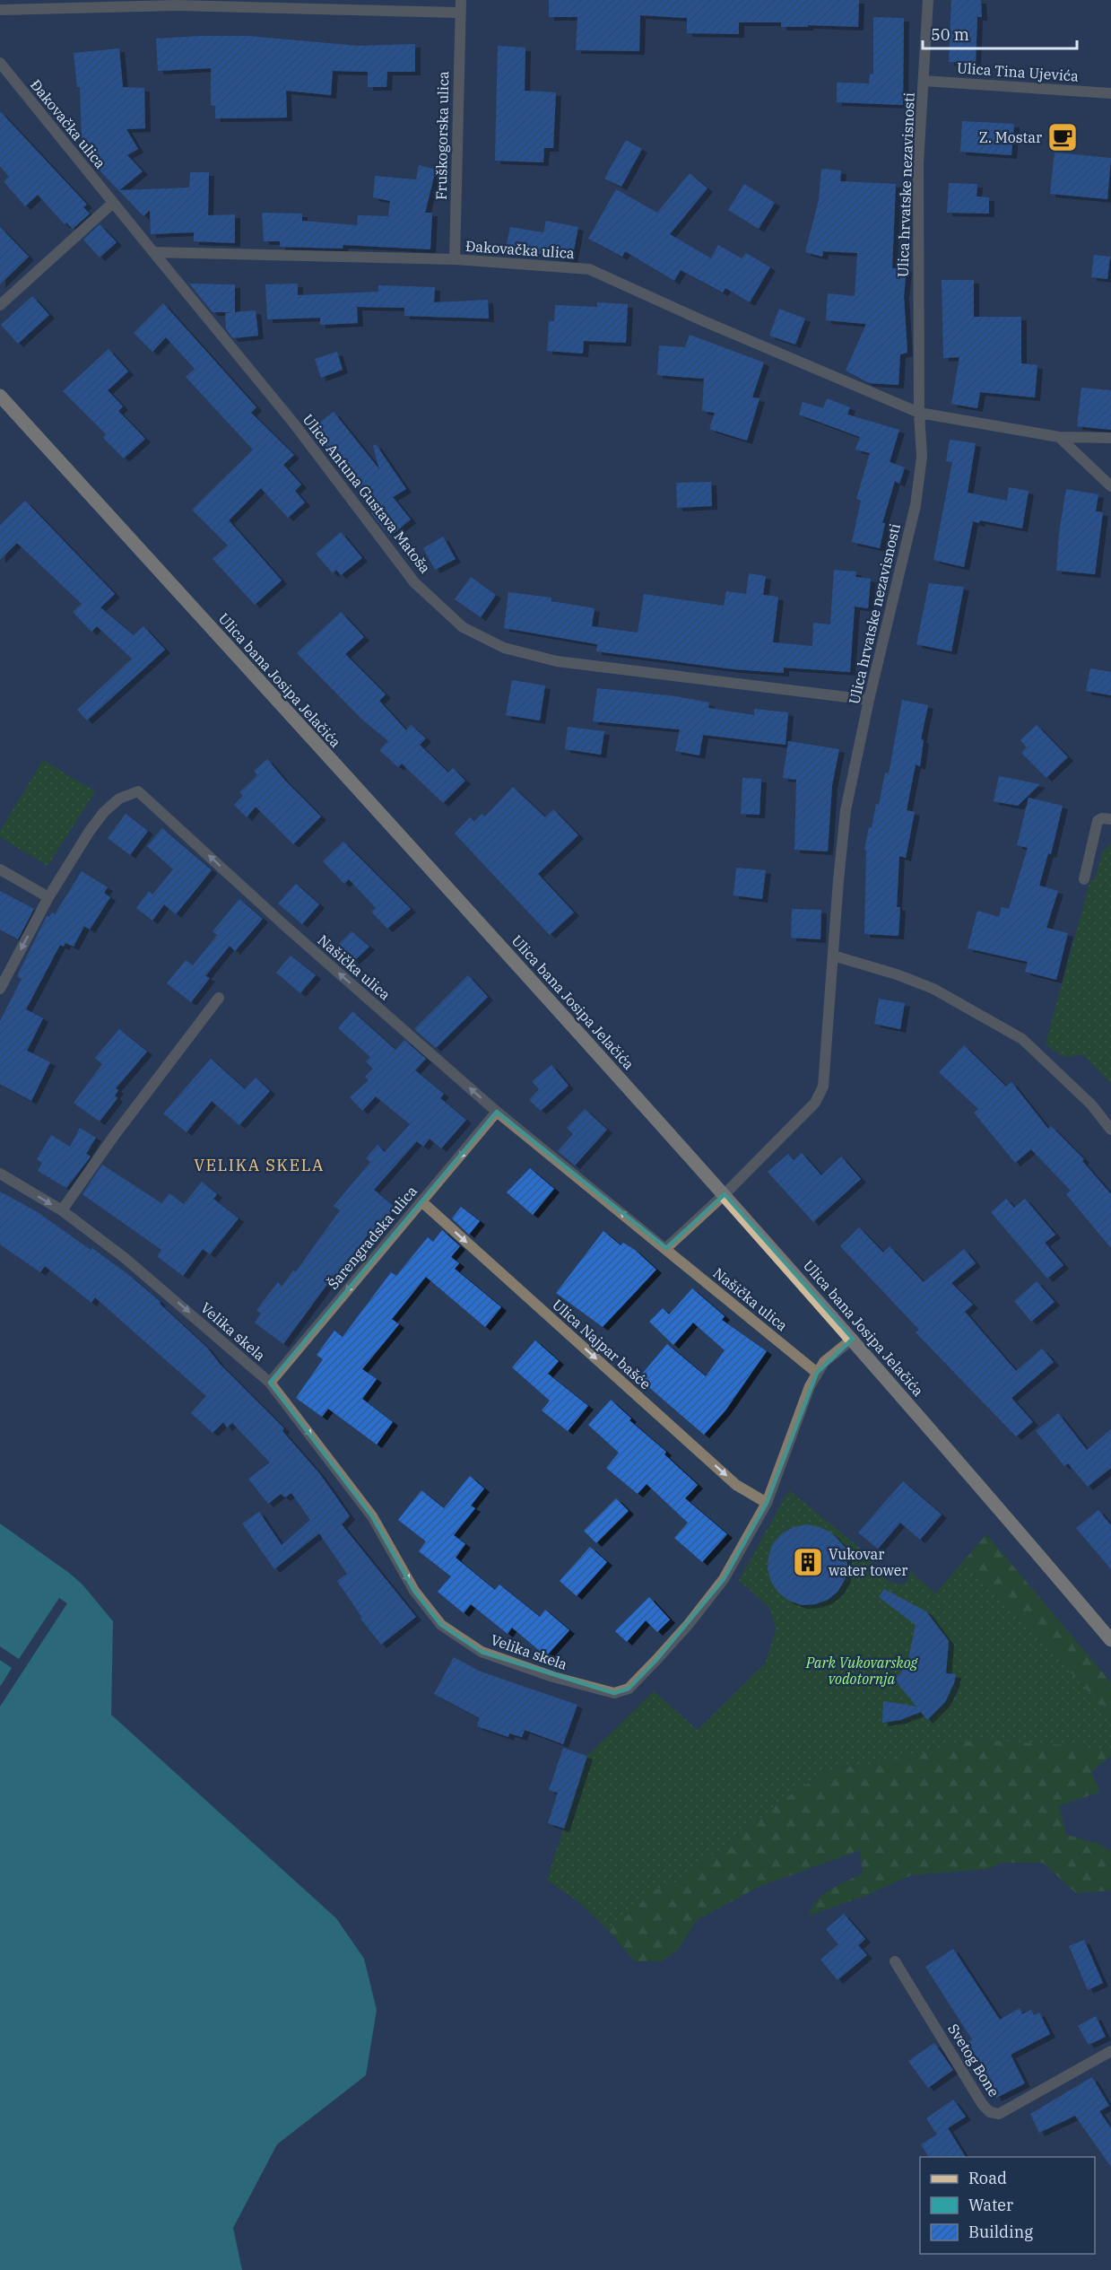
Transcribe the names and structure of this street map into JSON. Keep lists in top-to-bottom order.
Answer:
{
  "streets": {
    "main road": ["Ulica bana Josipa Jelačića"],
    "street": [
      "Ulica Tina Ujevića",
      "Đakovačka ulica",
      "Fruškogorska ulica",
      "Ulica hrvatske nezavisnosti",
      "Ulica Antuna Gustava Matoša",
      "Našička ulica",
      "Šarengradska ulica",
      "Velika skela",
      "Ulica Najpar bašće",
      "Svetog Bone"
    ]
  },
  "crossings": [
    ["Ulica Tina Ujevića", "Ulica hrvatske nezavisnosti"],
    ["Đakovačka ulica", "Fruškogorska ulica"],
    ["Đakovačka ulica", "Ulica hrvatske nezavisnosti"],
    ["Đakovačka ulica", "Ulica Antuna Gustava Matoša"],
    ["Ulica hrvatske nezavisnosti", "Ulica Antuna Gustava Matoša"],
    ["Ulica hrvatske nezavisnosti", "Ulica bana Josipa Jelačića"],
    ["Ulica bana Josipa Jelačića", "Velika skela"],
    ["Našička ulica", "Šarengradska ulica"],
    ["Našička ulica", "Velika skela"],
    ["Šarengradska ulica", "Velika skela"],
    ["Šarengradska ulica", "Ulica Najpar bašće"],
    ["Velika skela", "Ulica Najpar bašće"]
  ],
  "one_way": ["Našička ulica", "Šarengradska ulica", "Ulica Najpar bašće"],
  "districts": ["VELIKA SKELA"],
  "parks": ["Park Vukovarskog vodotornja"],
  "places": {
    "cafe": ["Z. Mostar"],
    "building": ["Vukovar water tower"]
  },
  "legend": ["Road", "Water", "Building"],
  "scale_bar": "50 m"
}
